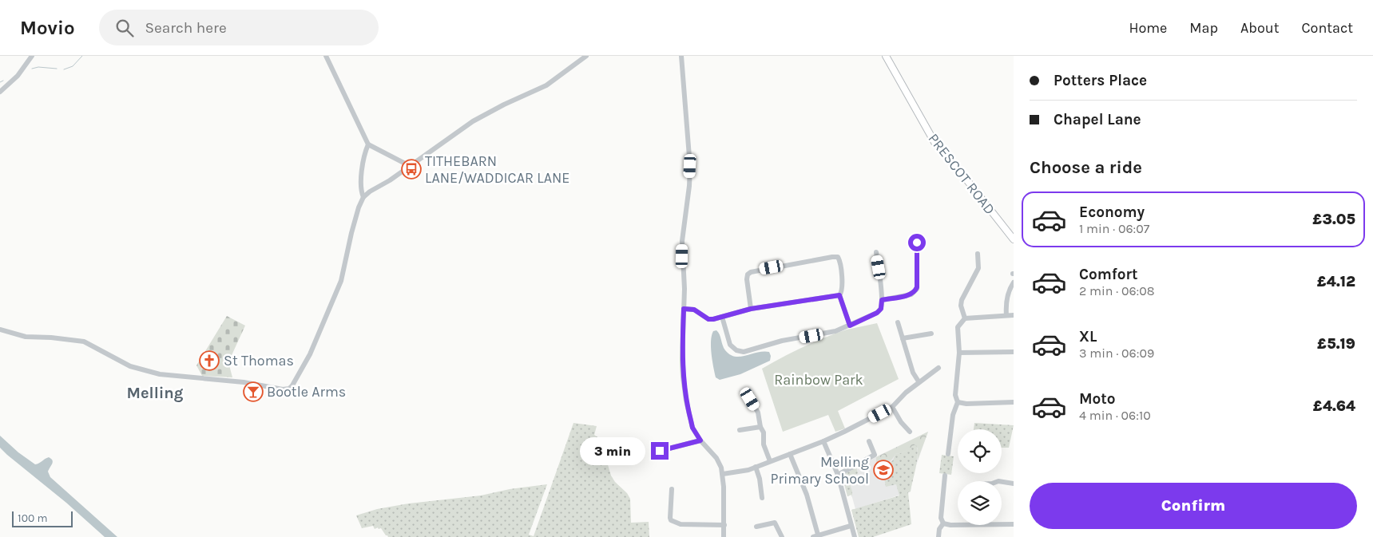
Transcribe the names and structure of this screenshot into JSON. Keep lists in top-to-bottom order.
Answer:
{
  "streets": {
    "main road": ["PRESCOT ROAD"]
  },
  "districts": ["Melling"],
  "parks": ["Rainbow Park"],
  "places": {
    "bus stop": ["TITHEBARN LANE/WADDICAR LANE"],
    "church": ["St Thomas"],
    "bar": ["Bootle Arms"],
    "school or university": ["Melling Primary School"]
  },
  "scale_bar": "100 m",
  "page": {
    "header": "Movio",
    "search": "Search here",
    "nav": [
      "Home",
      "Map",
      "About",
      "Contact"
    ],
    "banner": ["Potters Place", "Chapel Lane"],
    "heading": "Choose a ride",
    "list": [
      {
        "name": "Economy",
        "note": "1 min · 06:07",
        "value": "£3.05"
      },
      {
        "name": "Comfort",
        "note": "2 min · 06:08",
        "value": "£4.12"
      },
      {
        "name": "XL",
        "note": "3 min · 06:09",
        "value": "£5.19"
      },
      {
        "name": "Moto",
        "note": "4 min · 06:10",
        "value": "£4.64"
      }
    ],
    "bubble": "3 min",
    "buttons": "Confirm",
    "scale": "100 m"
  }
}
